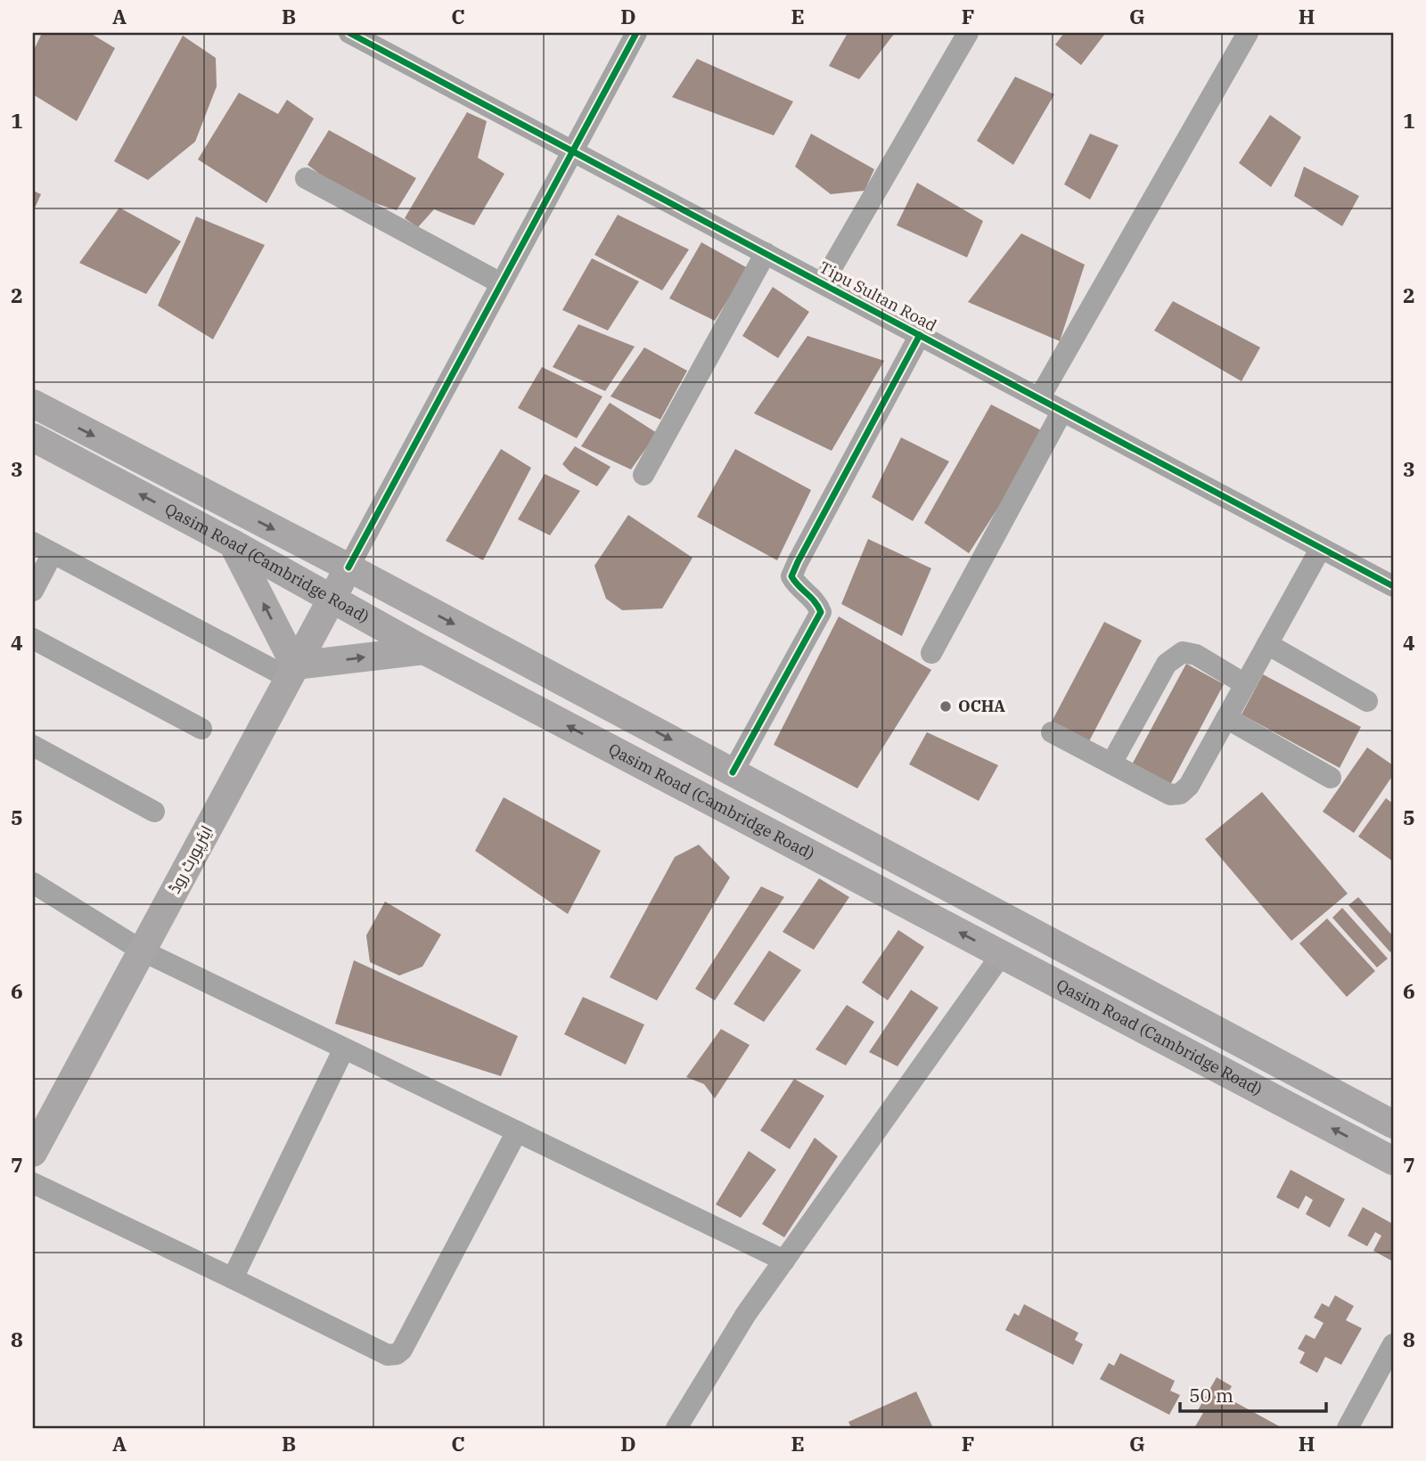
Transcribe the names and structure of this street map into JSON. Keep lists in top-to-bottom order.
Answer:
{
  "streets": {
    "main road": ["Qasim Road (Cambridge Road)", "ایئرپورٹ روڈ"],
    "street": ["Tipu Sultan Road"]
  },
  "crossings": [
    ["Qasim Road (Cambridge Road)", "ایئرپورٹ روڈ"]
  ],
  "places": ["OCHA"],
  "scale_bar": "50 m",
  "grid": {
    "columns": [
      "A",
      "B",
      "C",
      "D",
      "E",
      "F",
      "G",
      "H"
    ],
    "rows": [
      "1",
      "2",
      "3",
      "4",
      "5",
      "6",
      "7",
      "8"
    ]
  }
}
